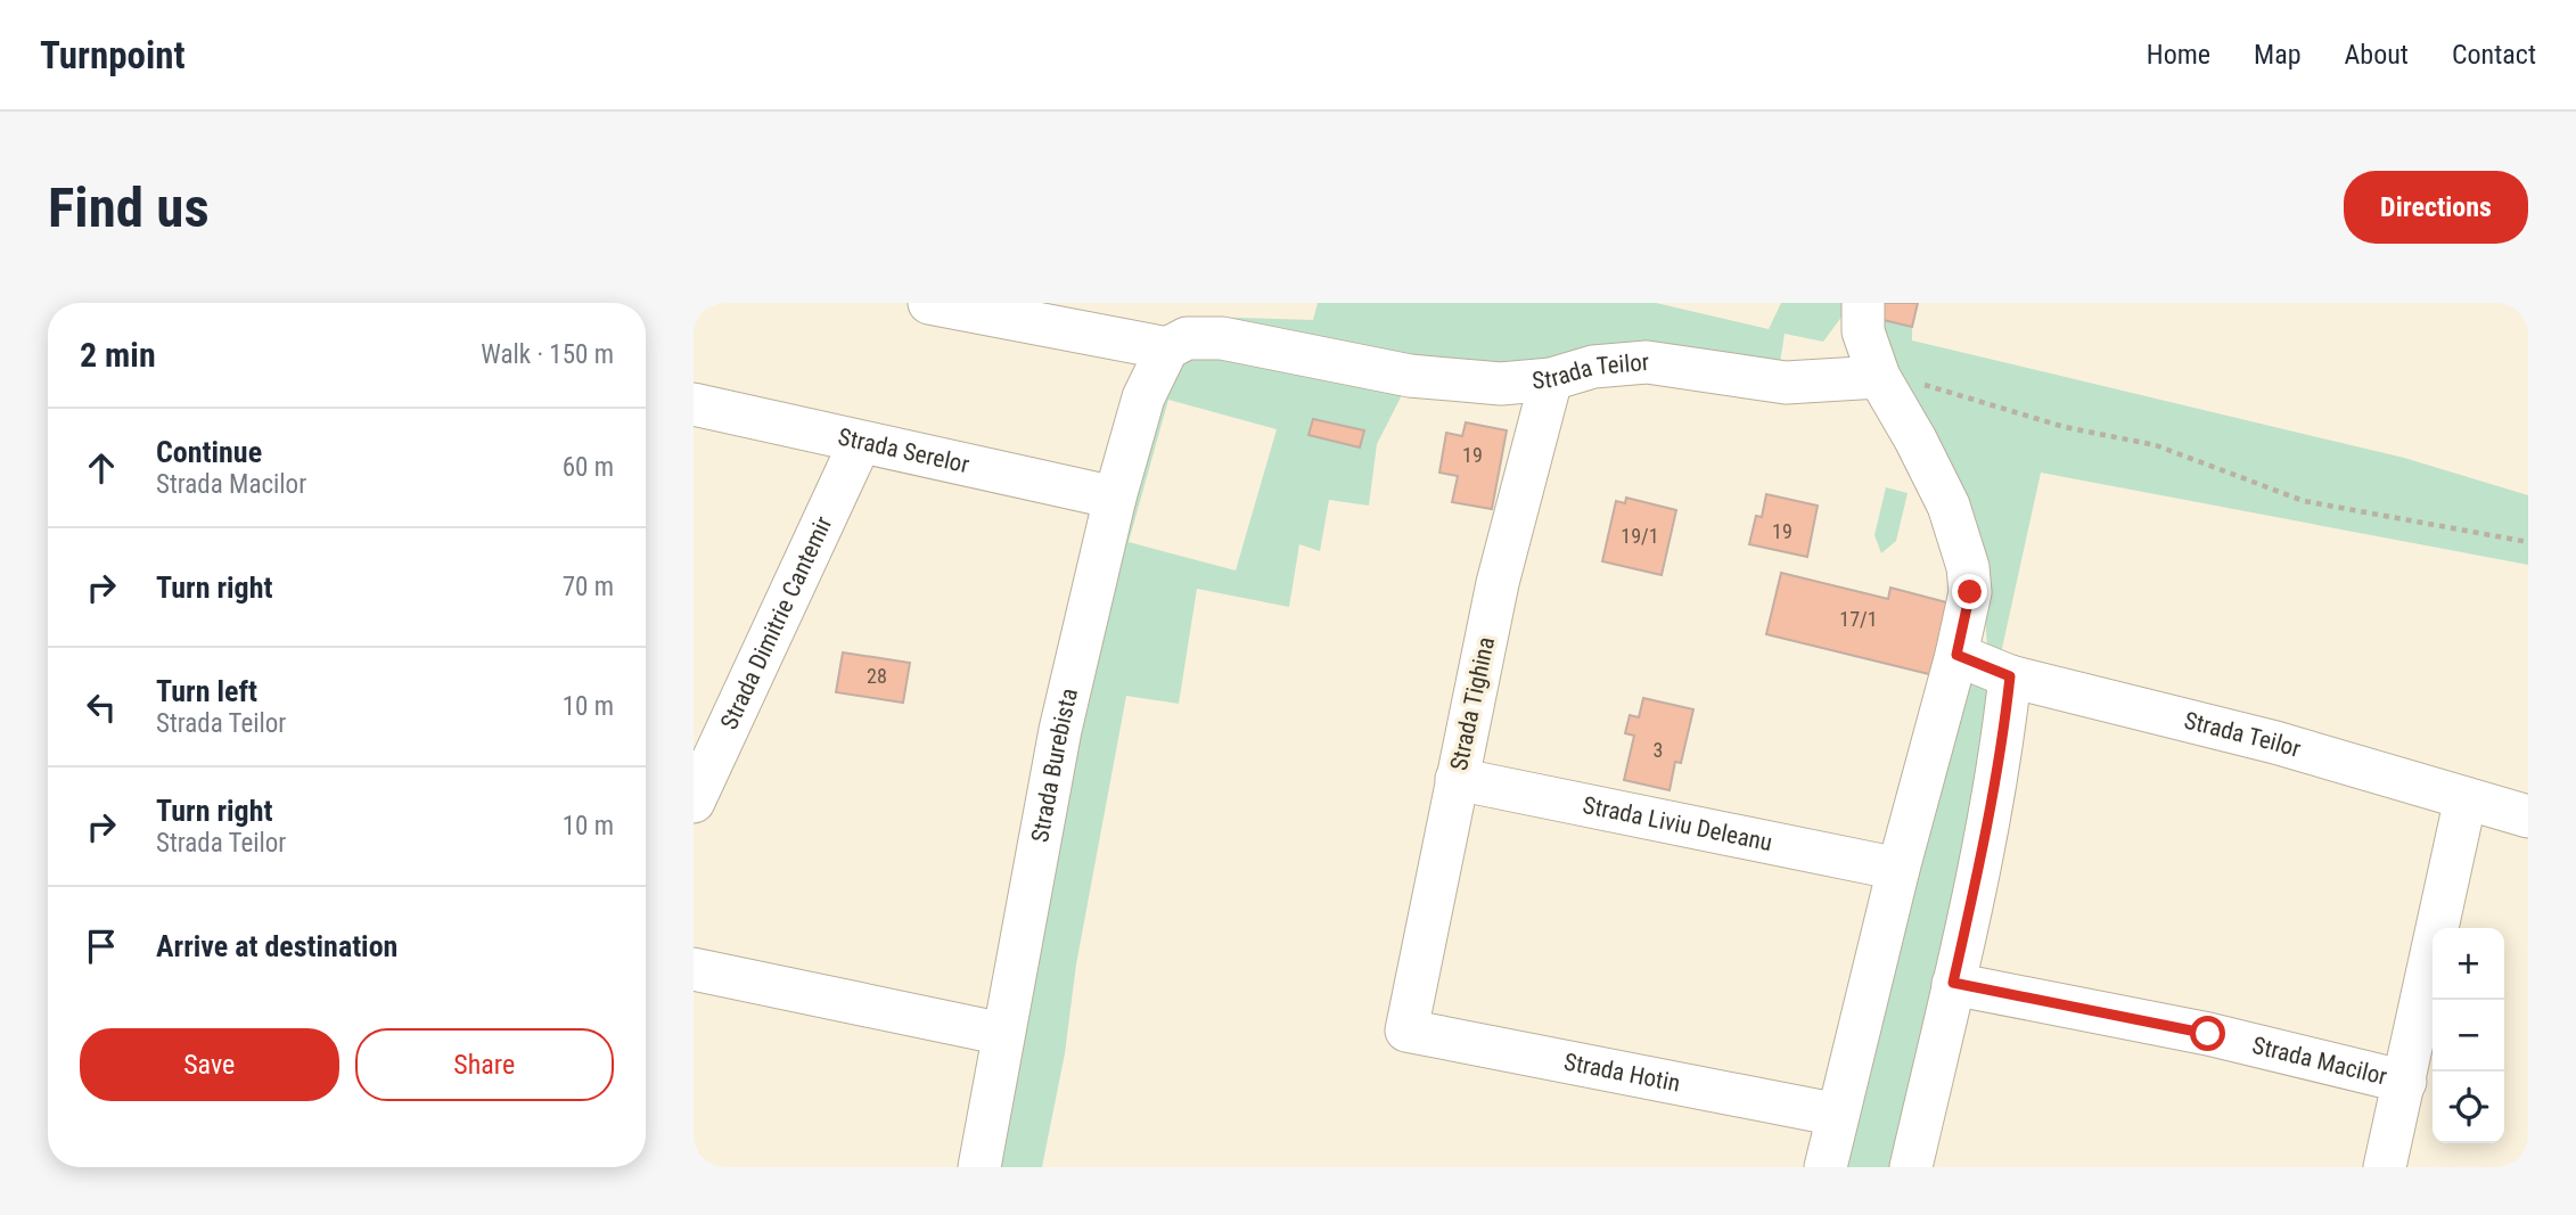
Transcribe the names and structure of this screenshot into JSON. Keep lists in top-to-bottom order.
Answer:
{
  "streets": {
    "street": [
      "Strada Teilor",
      "Strada Serelor",
      "Strada Dimitrie Cantemir",
      "Strada Tighina",
      "Strada Burebista",
      "Strada Liviu Deleanu",
      "Strada Macilor",
      "Strada Hotin"
    ]
  },
  "crossings": [
    ["Strada Teilor", "Strada Tighina"],
    ["Strada Serelor", "Strada Dimitrie Cantemir"],
    ["Strada Serelor", "Strada Burebista"],
    ["Strada Tighina", "Strada Liviu Deleanu"],
    ["Strada Tighina", "Strada Hotin"]
  ],
  "house_numbers": [
    "19",
    "19",
    "19/1",
    "17/1",
    "28",
    "3"
  ],
  "page": {
    "header": "Turnpoint",
    "nav": [
      "Home",
      "Map",
      "About",
      "Contact"
    ],
    "buttons": [
      "Directions",
      ["Save", "Share"]
    ],
    "title": "Find us",
    "heading": ["2 min", "Walk · 150 m"],
    "list": [
      ["Continue", "Strada Macilor", "60 m"],
      ["Turn right", "70 m"],
      ["Turn left", "Strada Teilor", "10 m"],
      ["Turn right", "Strada Teilor", "10 m"],
      "Arrive at destination"
    ],
    "map_buttons": ["+", "−"]
  }
}
